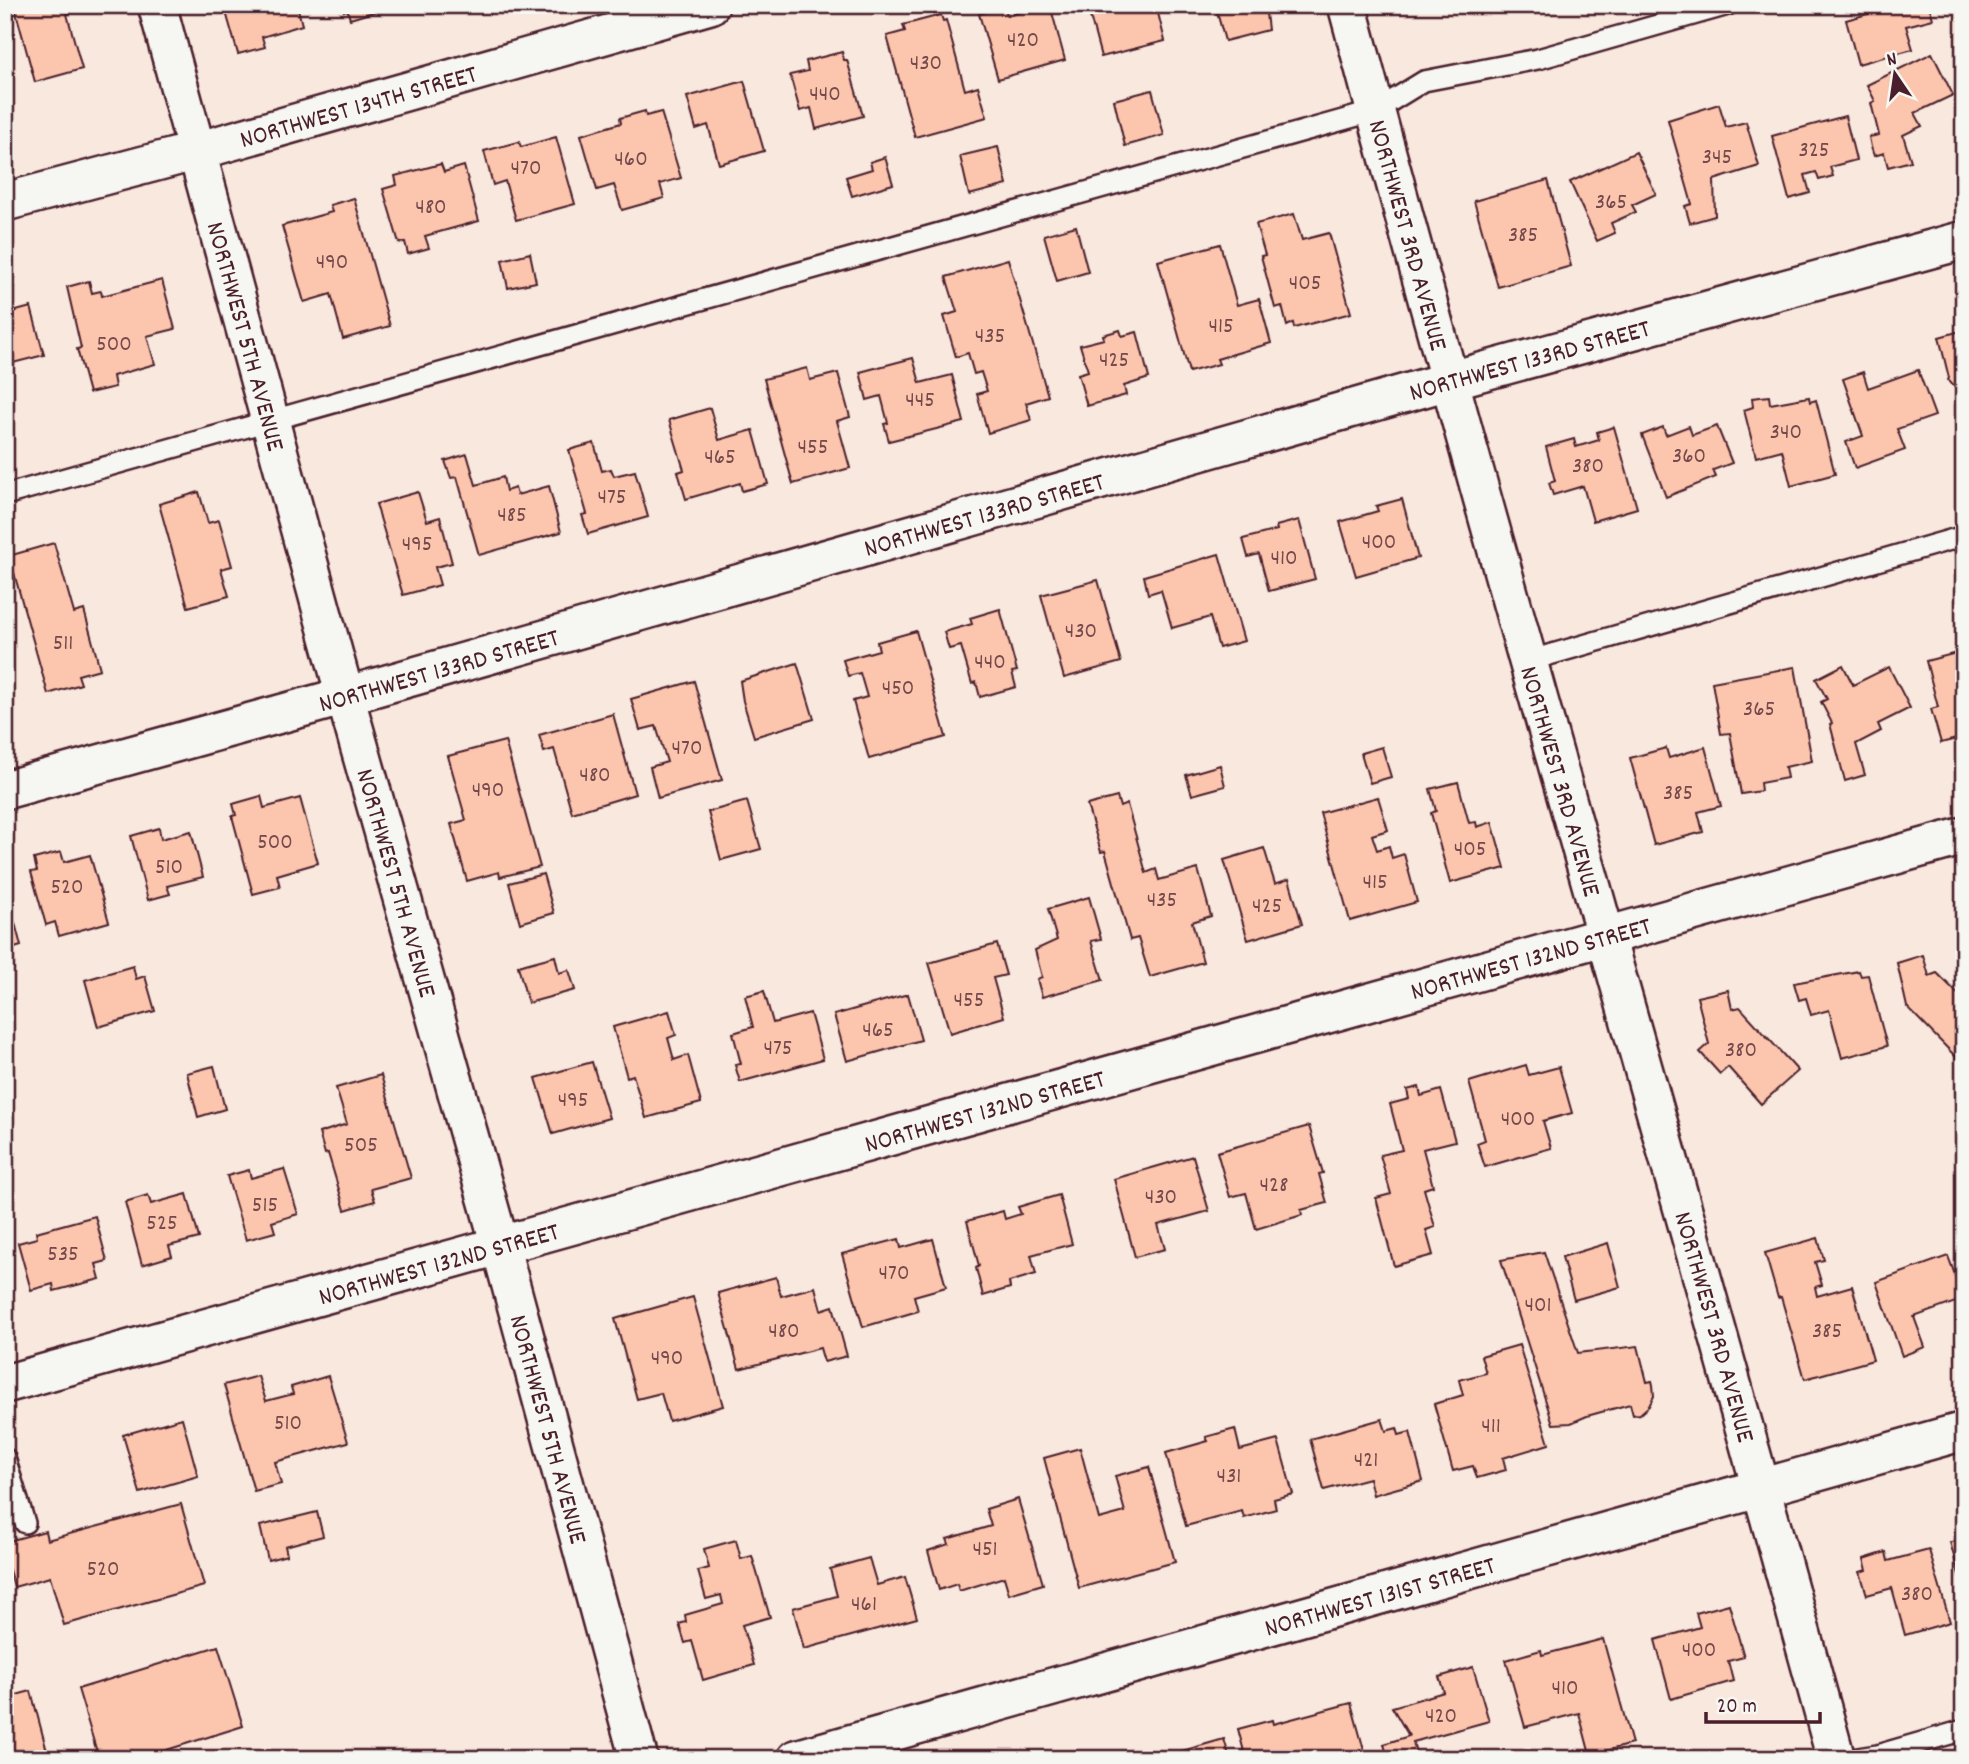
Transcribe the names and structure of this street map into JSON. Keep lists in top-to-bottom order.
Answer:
{
  "streets": {
    "street": [
      "NORTHWEST 134TH STREET",
      "NORTHWEST 3RD AVENUE",
      "NORTHWEST 5TH AVENUE",
      "NORTHWEST 133RD STREET",
      "NORTHWEST 132ND STREET",
      "NORTHWEST 131ST STREET"
    ]
  },
  "crossings": [
    ["NORTHWEST 134TH STREET", "NORTHWEST 5TH AVENUE"],
    ["NORTHWEST 3RD AVENUE", "NORTHWEST 133RD STREET"],
    ["NORTHWEST 3RD AVENUE", "NORTHWEST 132ND STREET"],
    ["NORTHWEST 3RD AVENUE", "NORTHWEST 131ST STREET"],
    ["NORTHWEST 5TH AVENUE", "NORTHWEST 133RD STREET"],
    ["NORTHWEST 5TH AVENUE", "NORTHWEST 132ND STREET"]
  ],
  "house_numbers": [
    "420",
    "430",
    "440",
    "325",
    "345",
    "460",
    "470",
    "365",
    "480",
    "385",
    "490",
    "405",
    "415",
    "435",
    "500",
    "425",
    "445",
    "340",
    "455",
    "360",
    "465",
    "380",
    "475",
    "485",
    "400",
    "495",
    "410",
    "430",
    "511",
    "440",
    "450",
    "365",
    "470",
    "480",
    "490",
    "385",
    "500",
    "405",
    "510",
    "415",
    "520",
    "435",
    "425",
    "455",
    "465",
    "475",
    "380",
    "495",
    "400",
    "505",
    "428",
    "430",
    "515",
    "525",
    "535",
    "470",
    "401",
    "480",
    "385",
    "490",
    "510",
    "411",
    "421",
    "431",
    "451",
    "520",
    "380",
    "461",
    "400",
    "410",
    "420"
  ],
  "scale_bar": "20 m",
  "north": "top"
}
